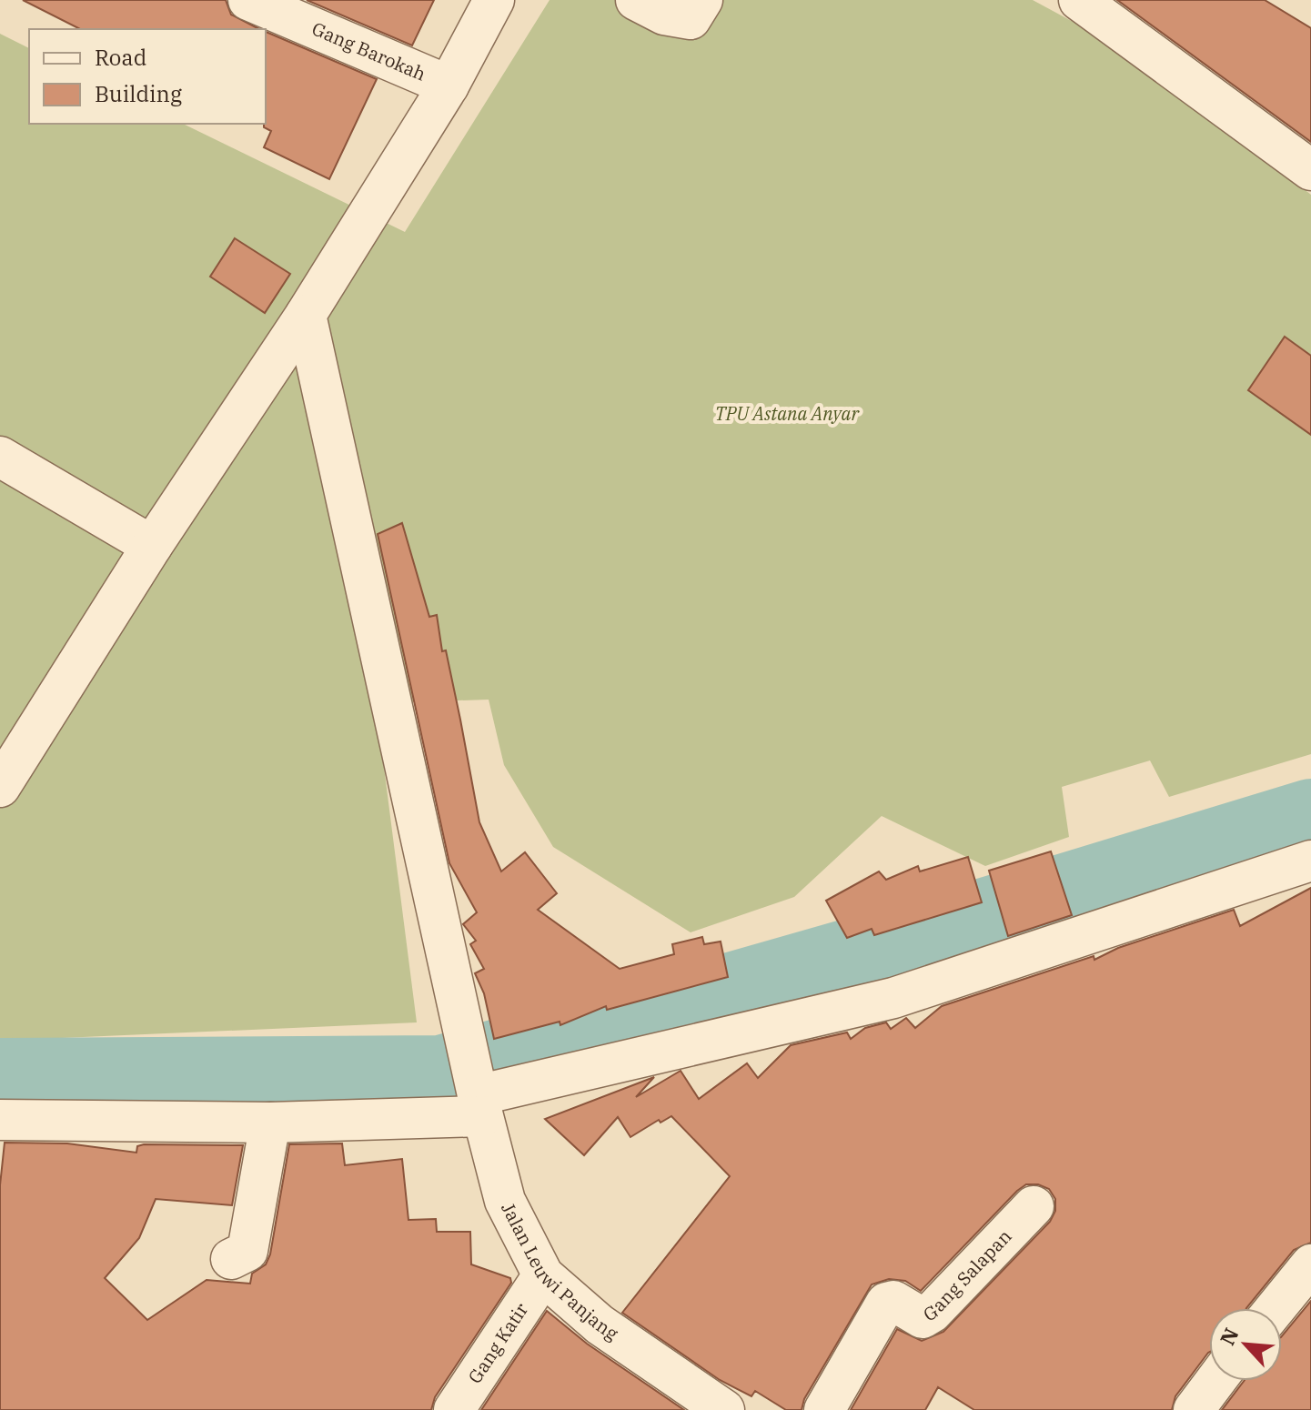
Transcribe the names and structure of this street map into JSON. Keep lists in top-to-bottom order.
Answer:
{
  "streets": {
    "street": [
      "Gang Barokah",
      "Jalan Leuwi Panjang",
      "Gang Salapan",
      "Gang Katir"
    ]
  },
  "crossings": [
    ["Jalan Leuwi Panjang", "Gang Katir"]
  ],
  "parks": ["TPU Astana Anyar"],
  "legend": ["Road", "Building"],
  "north": "top left"
}
